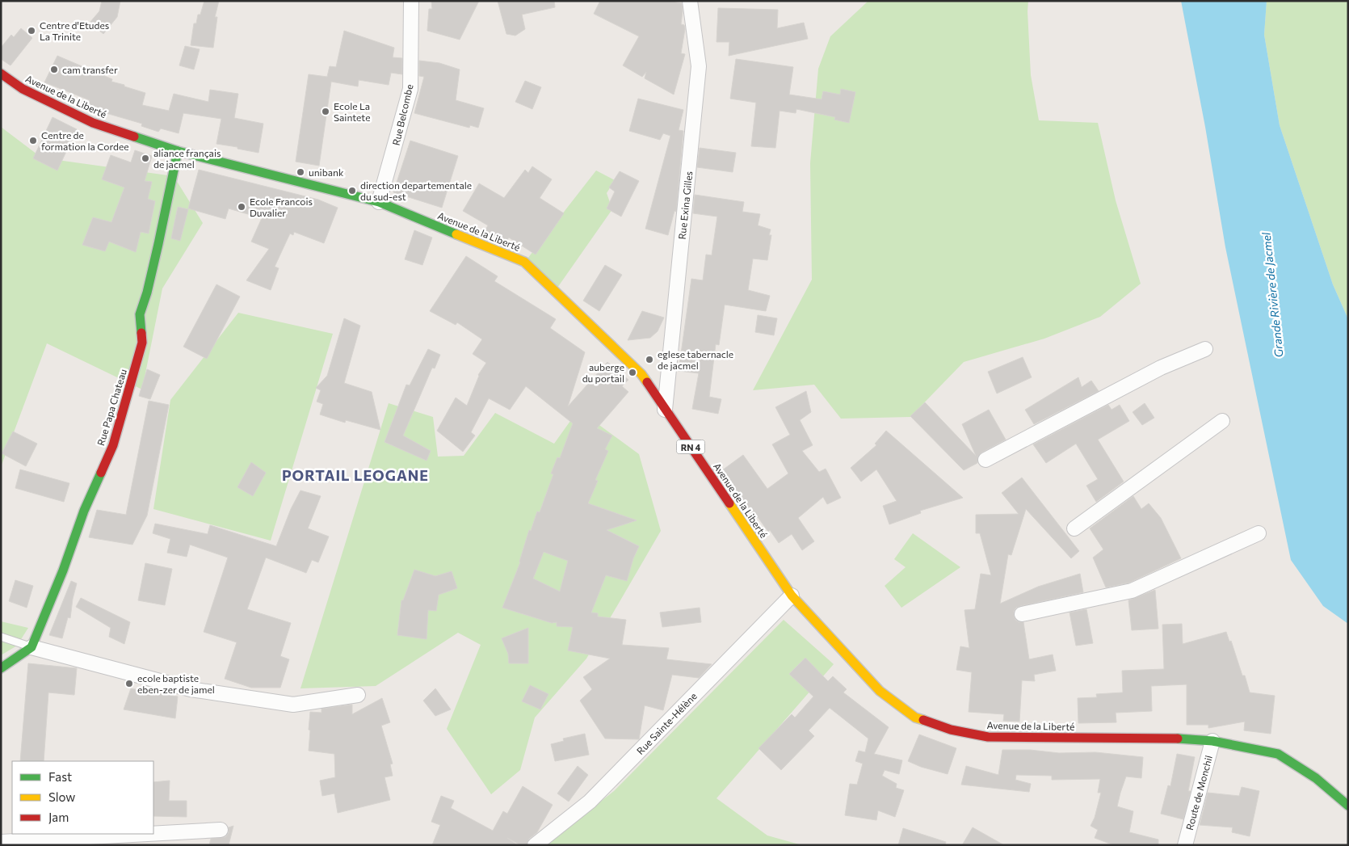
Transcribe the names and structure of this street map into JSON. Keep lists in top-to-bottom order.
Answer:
{
  "streets": {
    "main road": ["Avenue de la Liberté", "Rue Papa Chateau", "RN 4"],
    "street": [
      "Rue Belcombe",
      "Rue Exina Gilles",
      "Rue Sainte-Hélène",
      "Route de Monchil"
    ]
  },
  "crossings": [
    ["Avenue de la Liberté", "Rue Belcombe"],
    ["Avenue de la Liberté", "Rue Exina Gilles"],
    ["Avenue de la Liberté", "Rue Papa Chateau"],
    ["Avenue de la Liberté", "Rue Sainte-Hélène"],
    ["Avenue de la Liberté", "Route de Monchil"]
  ],
  "districts": ["PORTAIL LEOGANE"],
  "water": ["Grande Rivière de Jacmel"],
  "places": [
    "Centre d'Etudes La Trinite",
    "cam transfer",
    "Ecole La Saintete",
    "Centre de formation la Cordee",
    "aliance français de jacmel",
    "unibank",
    "direction departementale du sud-est",
    "Ecole Francois Duvalier",
    "eglese tabernacle de jacmel",
    "auberge du portail",
    "ecole baptiste eben-zer de jamel"
  ],
  "legend": ["Fast", "Slow", "Jam"]
}
